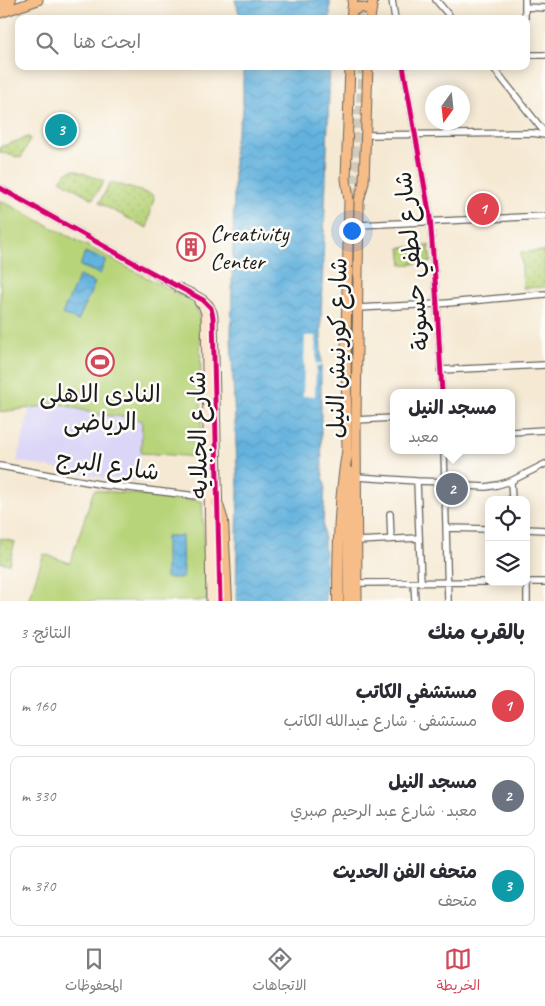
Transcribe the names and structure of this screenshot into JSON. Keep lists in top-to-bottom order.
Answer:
{
  "streets": {
    "main road": ["شارع كورنيش النيل"],
    "street": ["شارع لطفي حسونة", "شارع الجبلايه", "شارع البرج"]
  },
  "crossings": [
    ["شارع الجبلايه", "شارع البرج"]
  ],
  "places": {
    "building": ["Creativity Center"],
    "sports": ["النادى الاهلى الرياضى"]
  },
  "north": "bottom",
  "page": {
    "search": "ابحث هنا",
    "pins": ["3", "1", "2"],
    "popup": ["مسجد النيل", "معبد"],
    "heading": ["بالقرب منك", "النتائج: 3"],
    "list": [
      {
        "mark": "1",
        "name": "مستشفي الكاتب",
        "note": "مستشفى · شارع عبدالله الكاتب",
        "value": "160 m"
      },
      {
        "mark": "2",
        "name": "مسجد النيل",
        "note": "معبد · شارع عبد الرحيم صبري",
        "value": "330 m"
      },
      {
        "mark": "3",
        "name": "متحف الفن الحديث",
        "note": "متحف",
        "value": "370 m"
      }
    ],
    "nav": ["الخريطة", "الاتجاهات", "المحفوظات"]
  }
}
